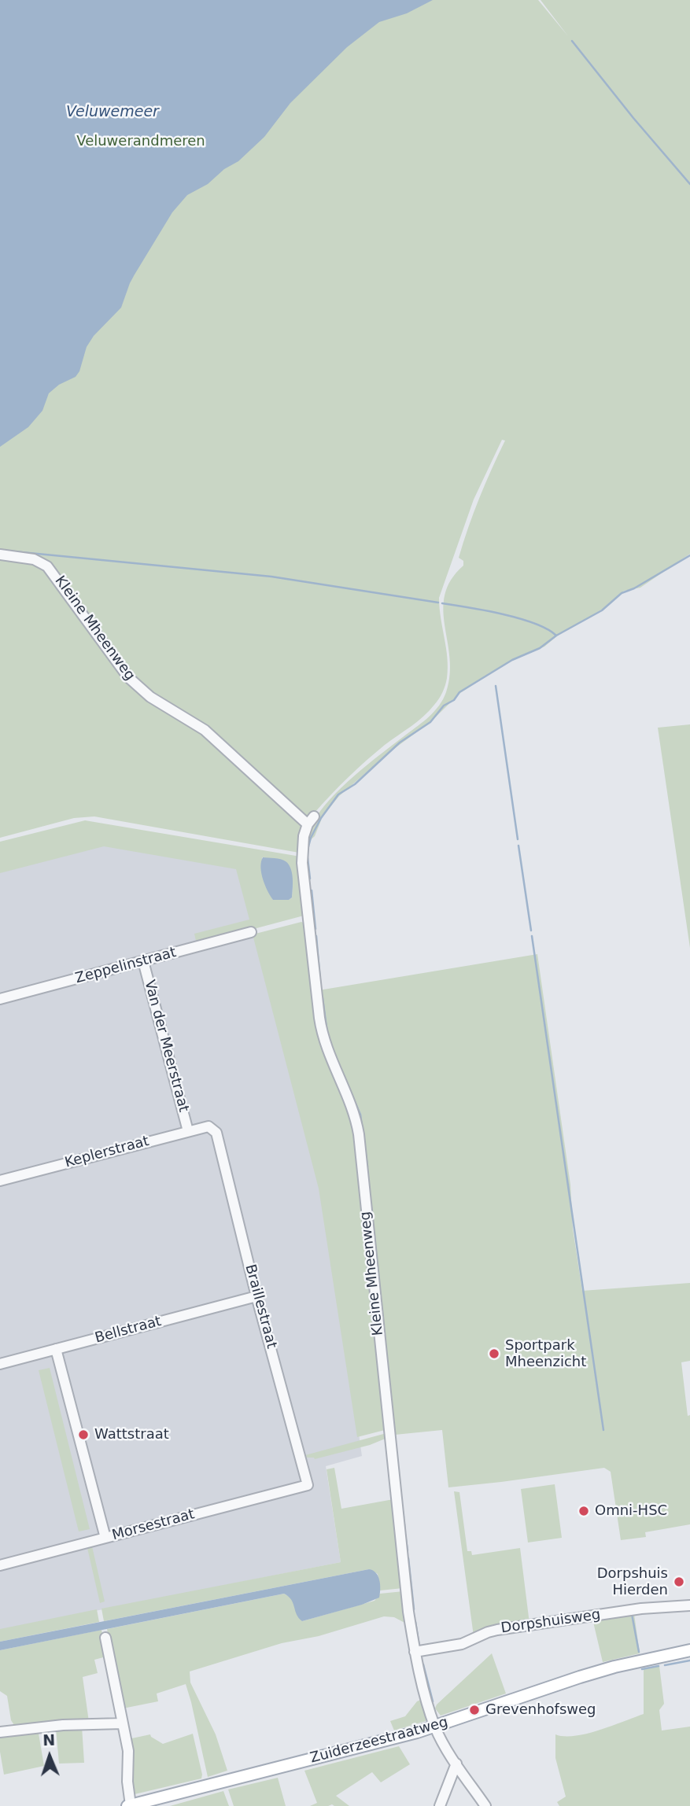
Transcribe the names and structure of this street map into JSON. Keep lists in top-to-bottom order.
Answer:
{
  "streets": {
    "main road": ["Zuiderzeestraatweg"],
    "street": [
      "Kleine Mheenweg",
      "Zeppelinstraat",
      "Van der Meerstraat",
      "Keplerstraat",
      "Braillestraat",
      "Bellstraat",
      "Morsestraat",
      "Dorpshuisweg"
    ]
  },
  "crossings": [
    ["Kleine Mheenweg", "Dorpshuisweg"],
    ["Kleine Mheenweg", "Zuiderzeestraatweg"],
    ["Zeppelinstraat", "Van der Meerstraat"],
    ["Van der Meerstraat", "Keplerstraat"],
    ["Keplerstraat", "Braillestraat"],
    ["Braillestraat", "Bellstraat"],
    ["Braillestraat", "Morsestraat"]
  ],
  "water": ["Veluwemeer"],
  "parks": ["Veluwerandmeren"],
  "places": [
    "Sportpark Mheenzicht",
    "Wattstraat",
    "Omni-HSC",
    "Dorpshuis Hierden",
    "Grevenhofsweg"
  ],
  "north": "top"
}
